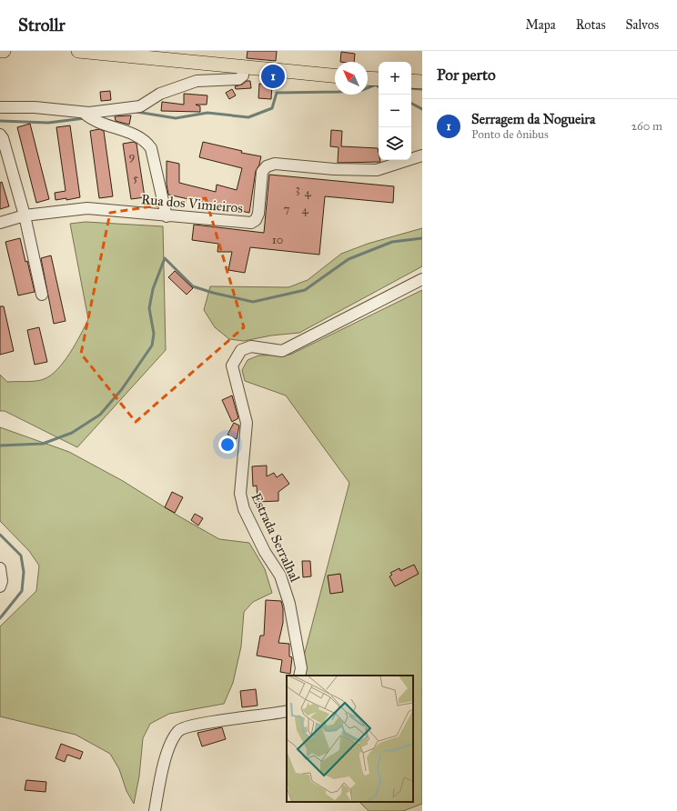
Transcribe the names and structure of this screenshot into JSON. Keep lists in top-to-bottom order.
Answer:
{
  "streets": {
    "street": ["Rua dos Vimieiros", "Estrada Serralhal"]
  },
  "house_numbers": [
    "9",
    "5",
    "3",
    "4",
    "7",
    "4",
    "10"
  ],
  "north": "top left",
  "page": {
    "header": "Strollr",
    "nav": ["Mapa", "Rotas", "Salvos"],
    "heading": "Por perto",
    "map_buttons": ["+", "−"],
    "pins": "1",
    "list": [
      {
        "mark": "1",
        "name": "Serragem da Nogueira",
        "note": "Ponto de ônibus",
        "value": "260 m"
      }
    ]
  }
}
